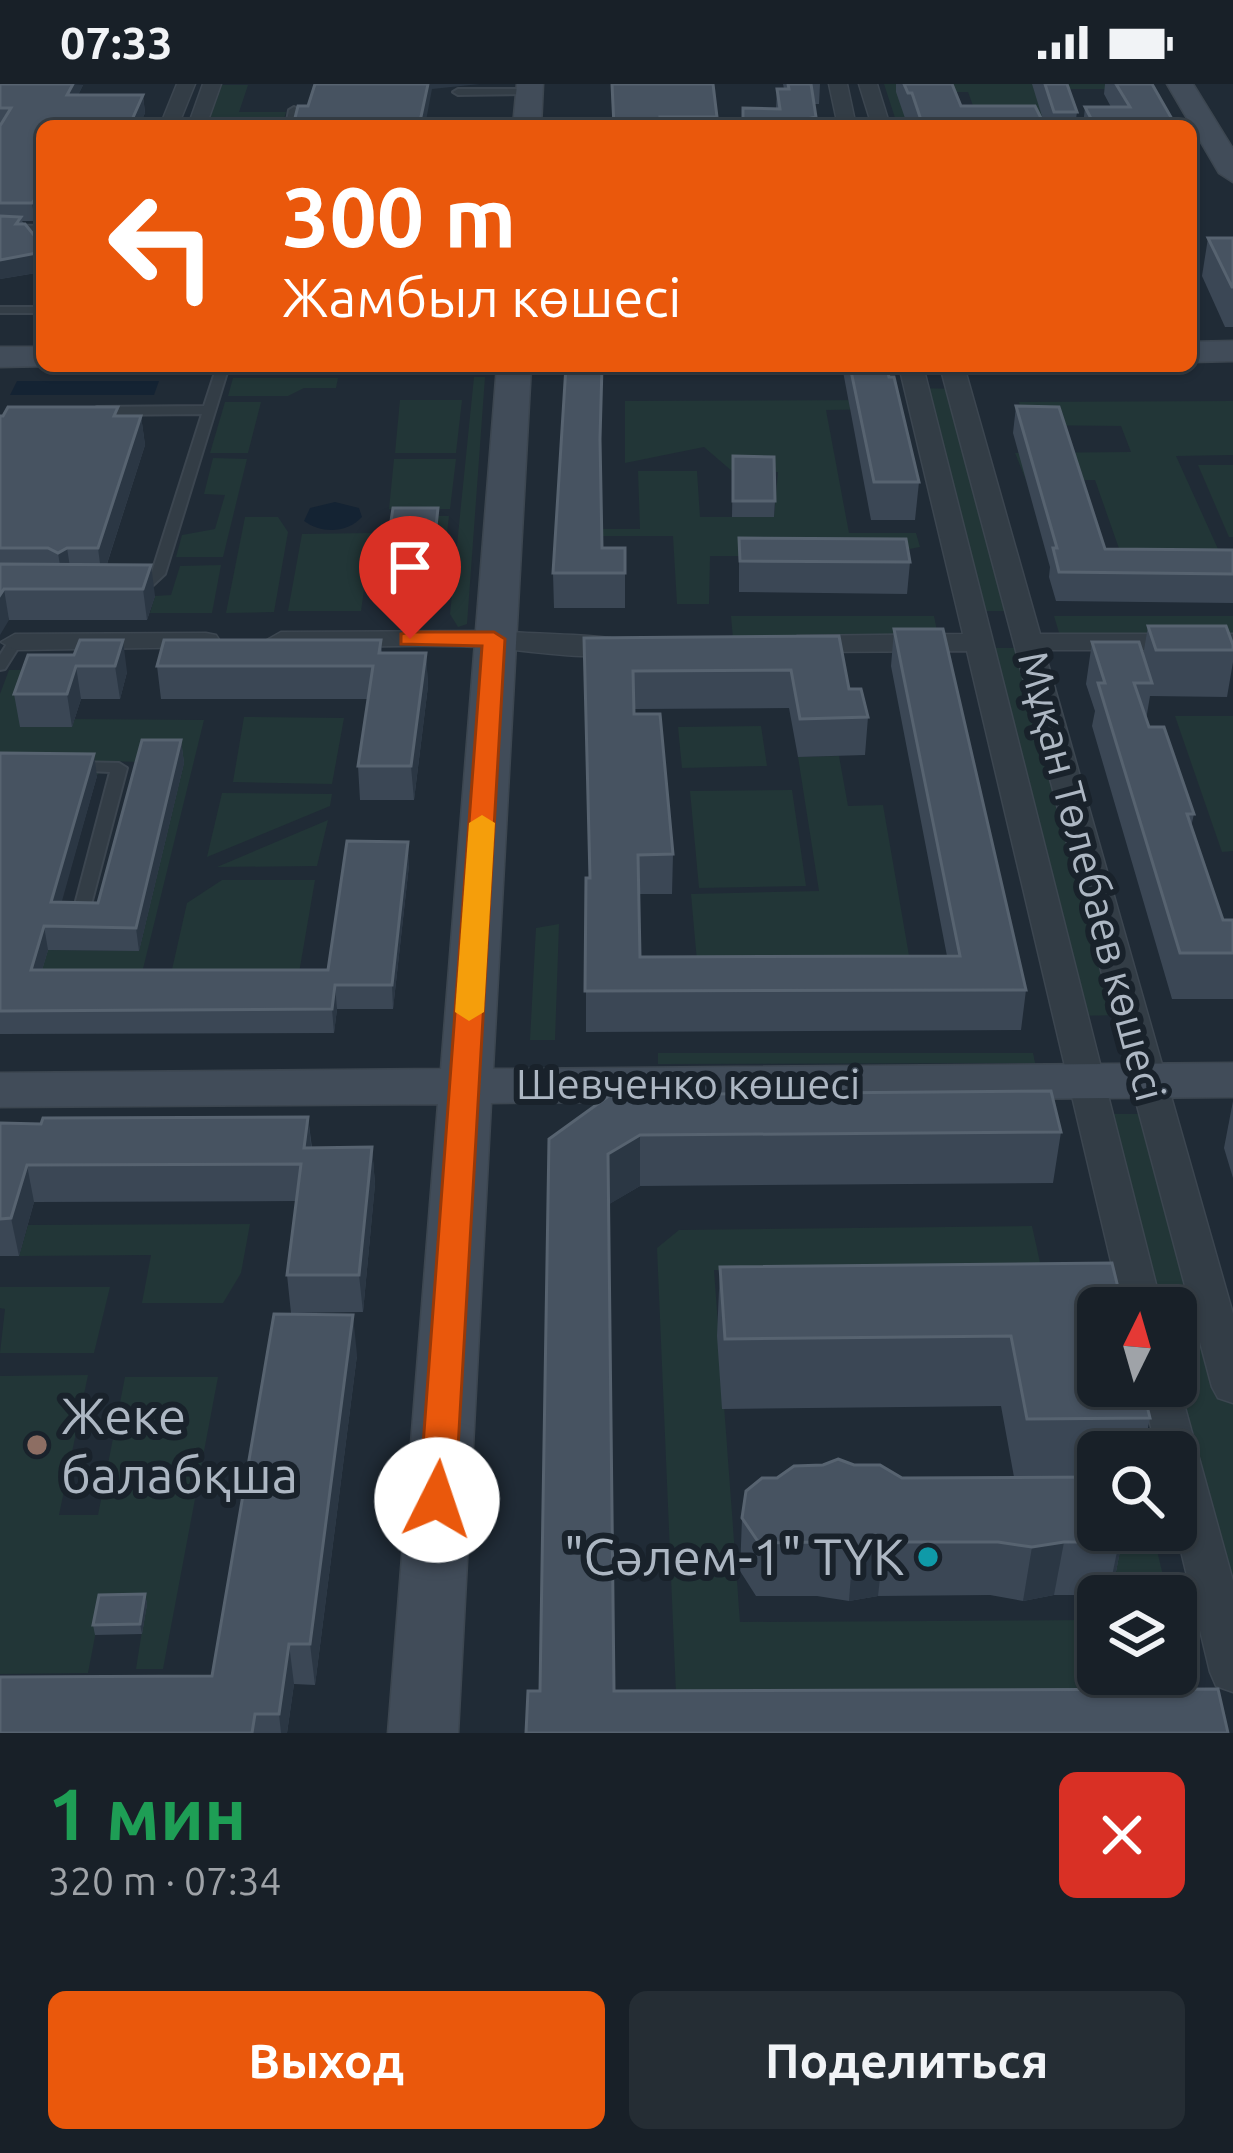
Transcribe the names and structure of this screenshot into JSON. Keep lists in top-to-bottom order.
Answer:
{
  "streets": {
    "main road": ["Шевченко көшесі"],
    "street": ["Мұқан Төлебаев көшесі"]
  },
  "crossings": [
    ["Мұқан Төлебаев көшесі", "Шевченко көшесі"]
  ],
  "places": ["Жеке балабқша", "\"Сәлем-1\" ТҮК"],
  "north": "top",
  "page": {
    "status": "07:33",
    "turn": ["300 m", "Жамбыл көшесі"],
    "heading": ["1 мин", "320 m · 07:34"],
    "buttons": ["Выход", "Поделиться"]
  }
}
